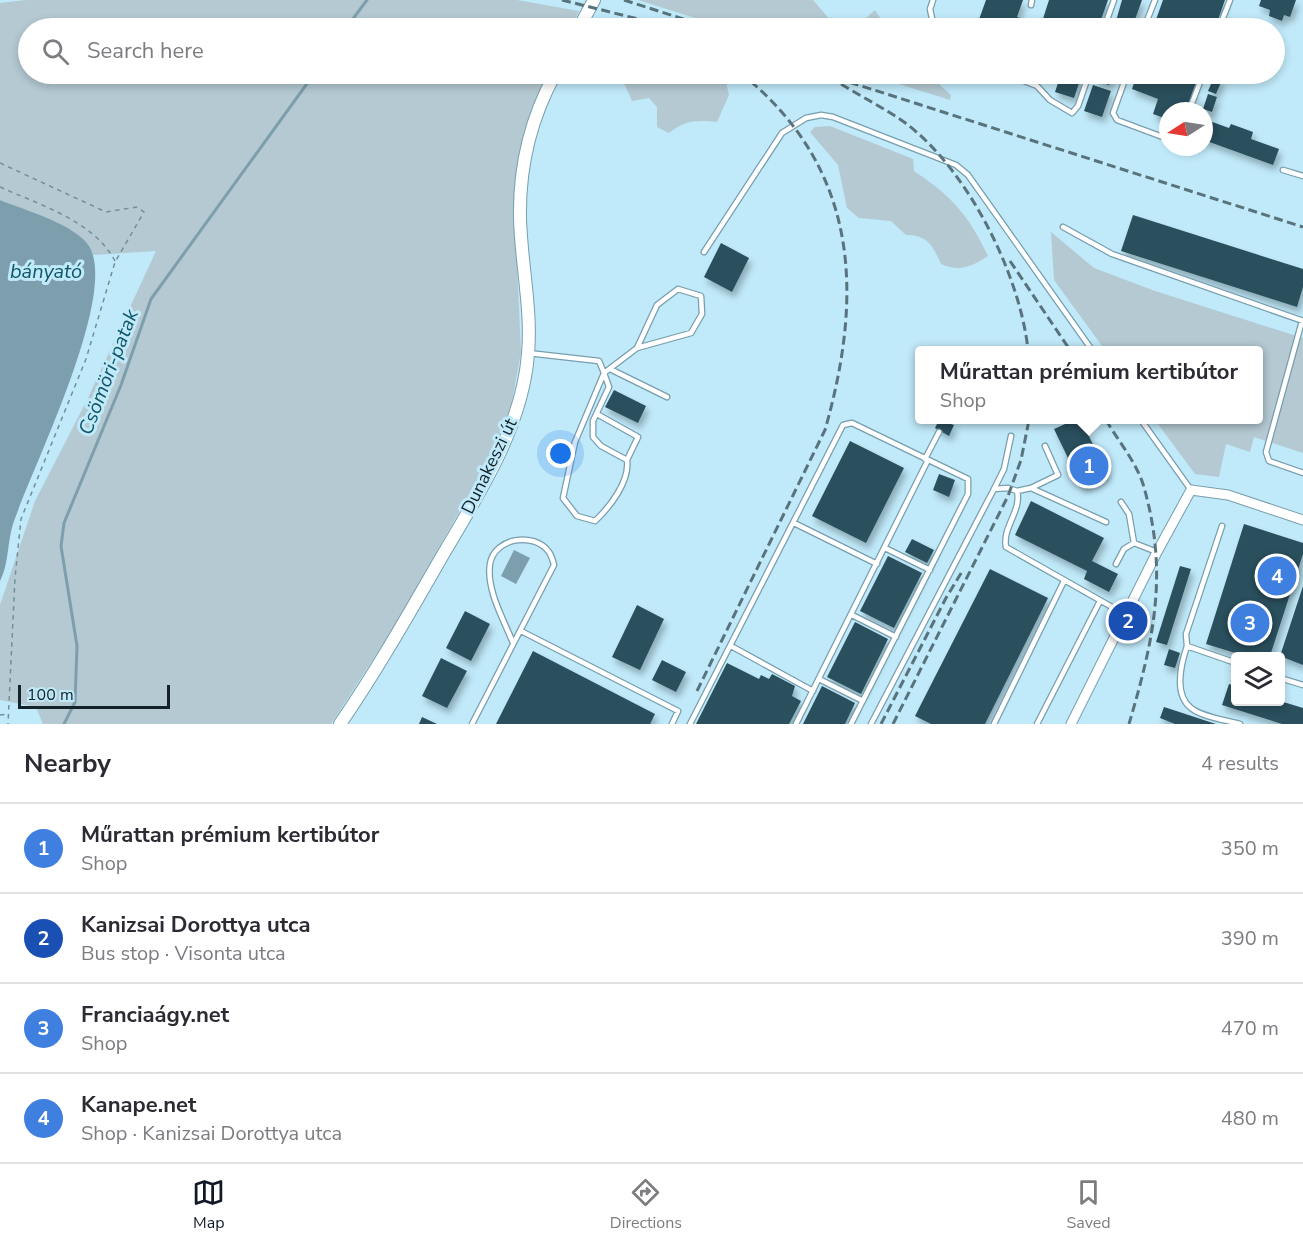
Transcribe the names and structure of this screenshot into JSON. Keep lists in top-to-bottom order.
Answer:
{
  "streets": {
    "street": ["Dunakeszi út"]
  },
  "water": ["bányató", "Csömöri-patak"],
  "scale_bar": "100 m",
  "north": "left",
  "page": {
    "search": "Search here",
    "popup": ["Műrattan prémium kertibútor", "Shop"],
    "pins": [
      "1",
      "4",
      "2",
      "3"
    ],
    "scale": "100 m",
    "heading": ["Nearby", "4 results"],
    "list": [
      {
        "mark": "1",
        "name": "Műrattan prémium kertibútor",
        "note": "Shop",
        "value": "350 m"
      },
      {
        "mark": "2",
        "name": "Kanizsai Dorottya utca",
        "note": "Bus stop · Visonta utca",
        "value": "390 m"
      },
      {
        "mark": "3",
        "name": "Franciaágy.net",
        "note": "Shop",
        "value": "470 m"
      },
      {
        "mark": "4",
        "name": "Kanape.net",
        "note": "Shop · Kanizsai Dorottya utca",
        "value": "480 m"
      }
    ],
    "nav": ["Map", "Directions", "Saved"]
  }
}
